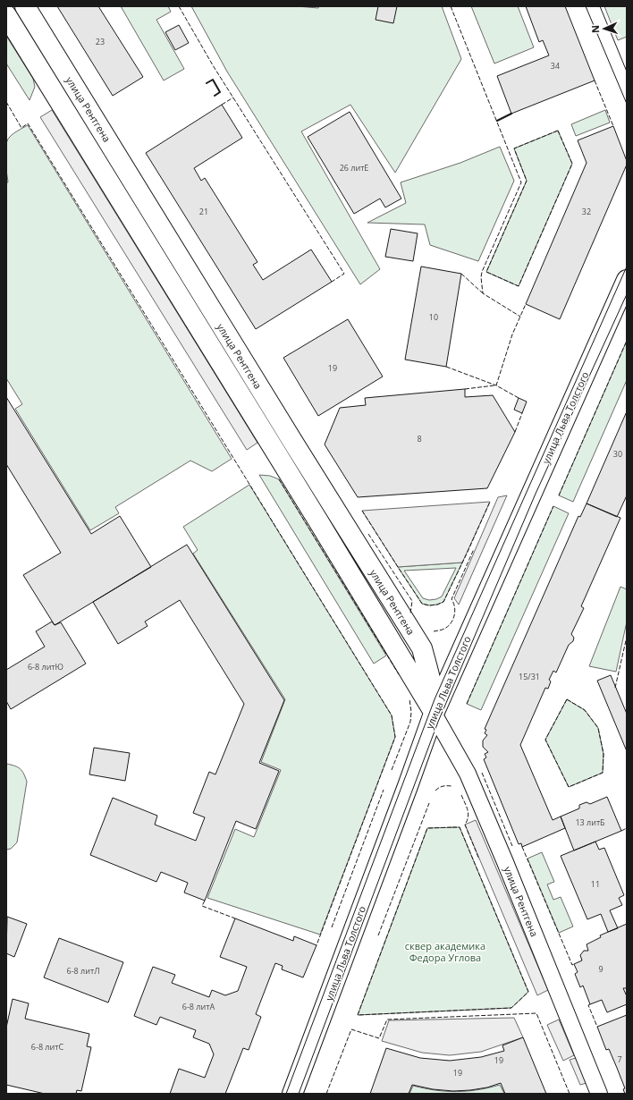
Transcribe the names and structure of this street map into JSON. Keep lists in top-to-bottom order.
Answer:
{
  "streets": {
    "street": ["улица Рентгена", "улица Льва Толстого"]
  },
  "crossings": [
    ["улица Рентгена", "улица Льва Толстого"]
  ],
  "parks": ["сквер академика Федора Углова"],
  "house_numbers": [
    "23",
    "34",
    "26 литЕ",
    "21",
    "32",
    "10",
    "19",
    "8",
    "30",
    "6-8 литЮ",
    "15/31",
    "13 литБ",
    "11",
    "9",
    "6-8 литЛ",
    "6-8 литА",
    "6-8 литС",
    "7",
    "19",
    "19"
  ],
  "north": "left"
}
